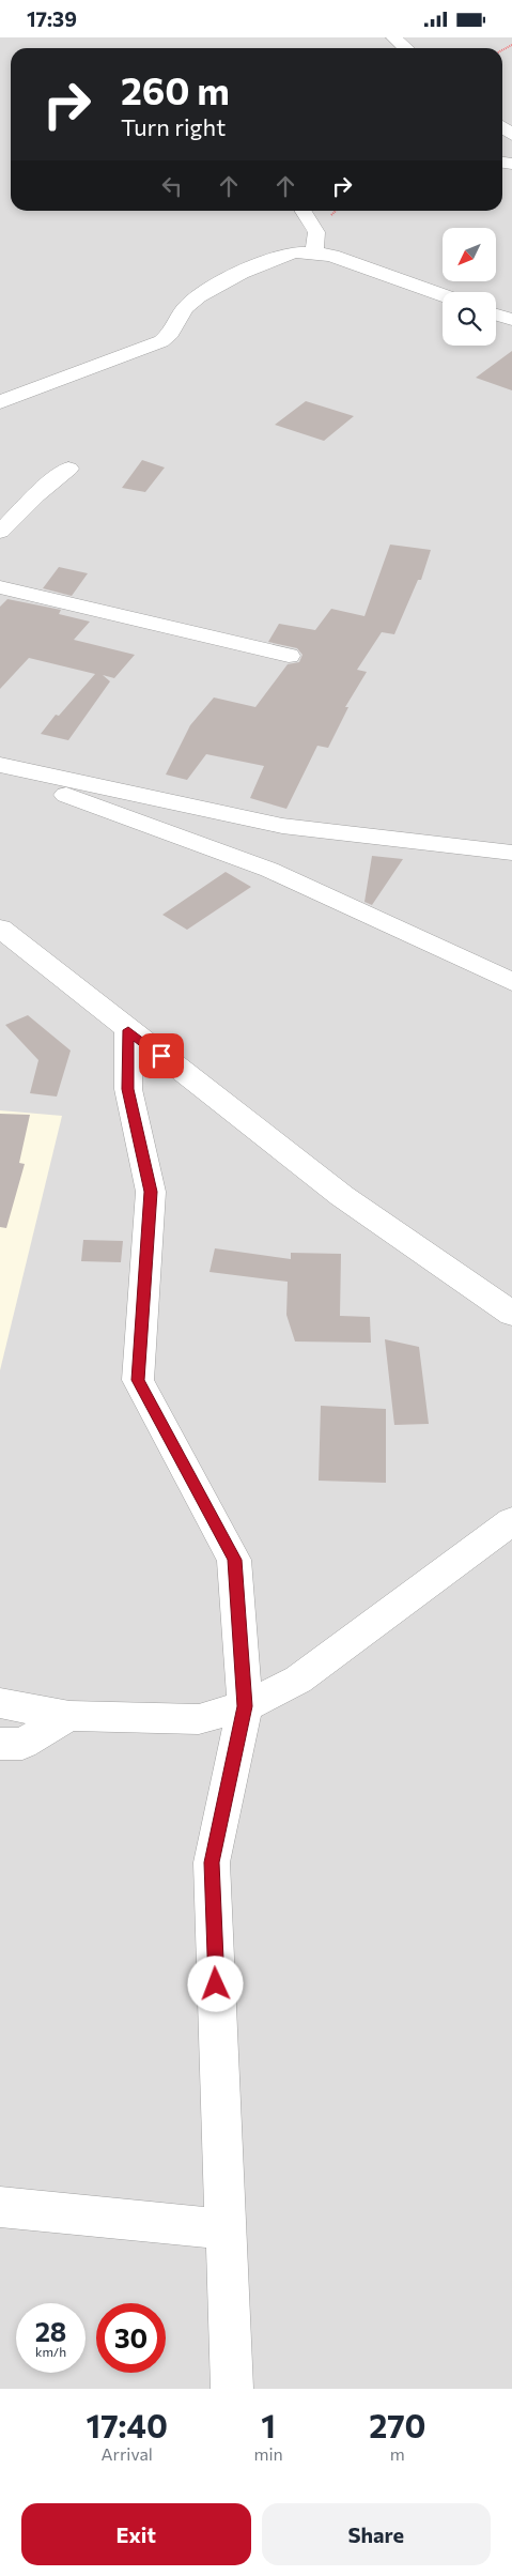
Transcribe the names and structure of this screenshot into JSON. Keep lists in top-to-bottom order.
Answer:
{
  "north": "bottom left",
  "page": {
    "status": "17:39",
    "turn": ["260 m", "Turn right"],
    "speed": "28 km/h",
    "limit": "30",
    "eta": [
      "17:40",
      "Arrival",
      "1",
      "min",
      "270",
      "m"
    ],
    "buttons": ["Exit", "Share"]
  }
}
